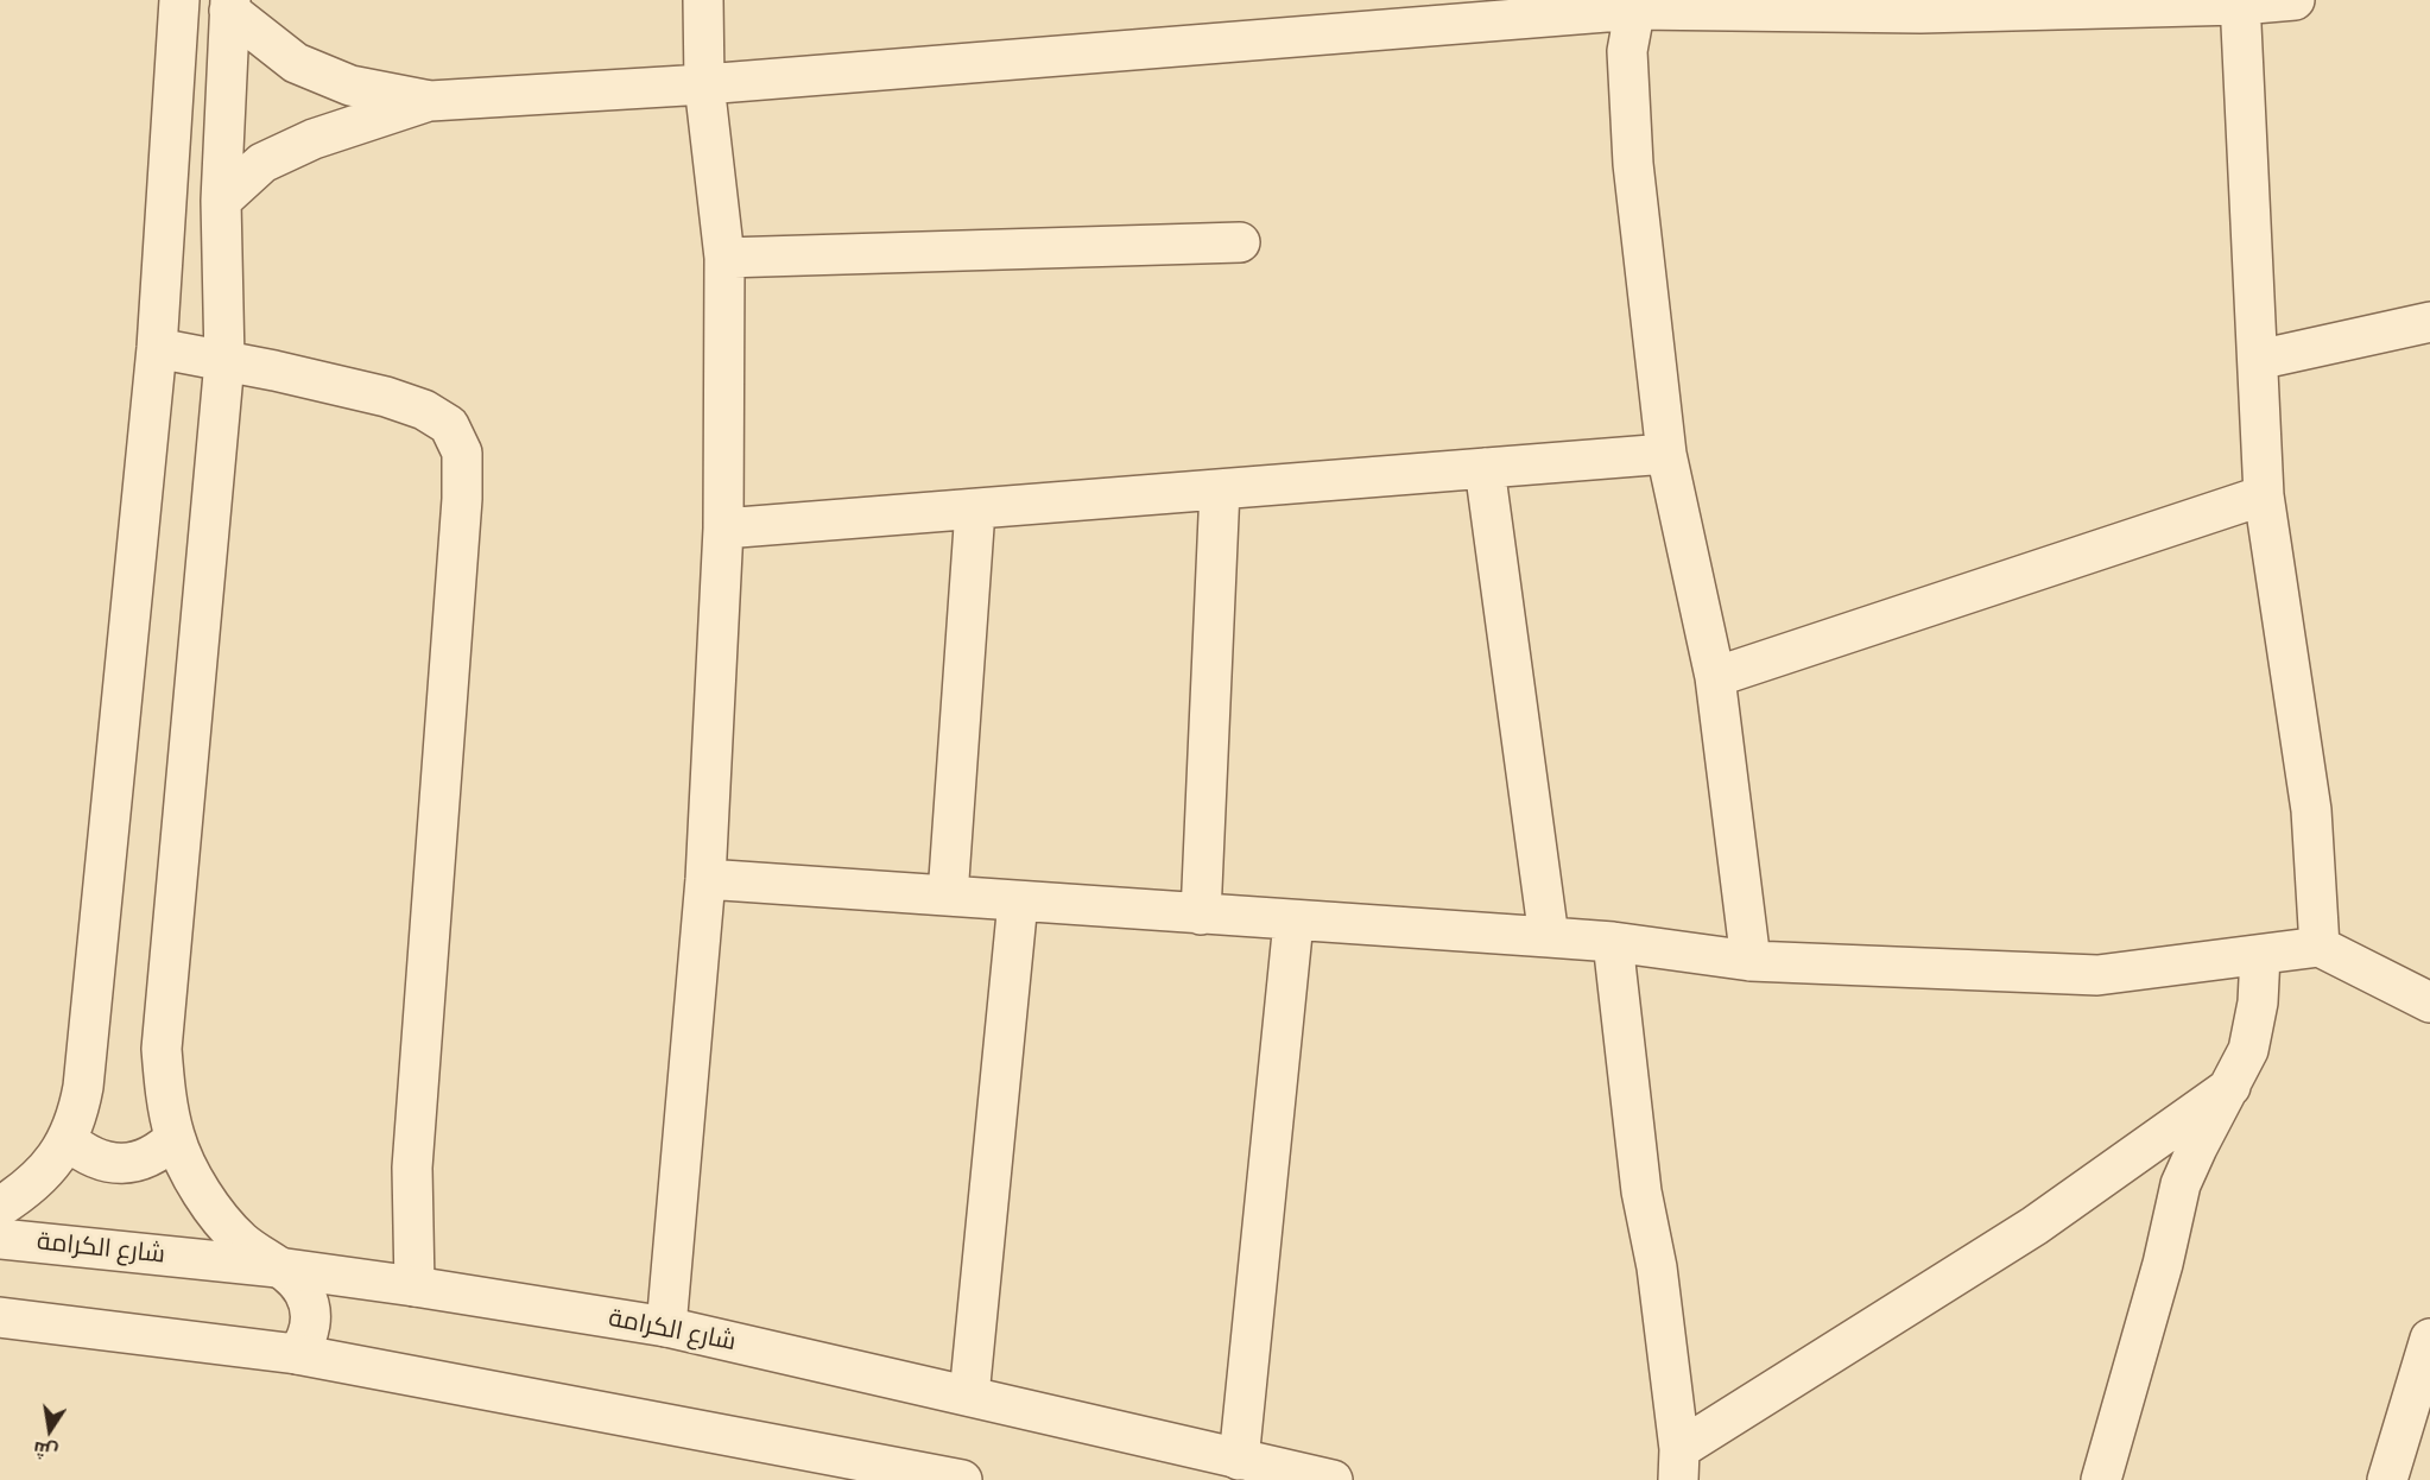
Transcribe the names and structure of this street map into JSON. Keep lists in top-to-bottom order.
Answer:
{
  "streets": {
    "street": ["شارع الكرامة"]
  },
  "north": "bottom"
}
